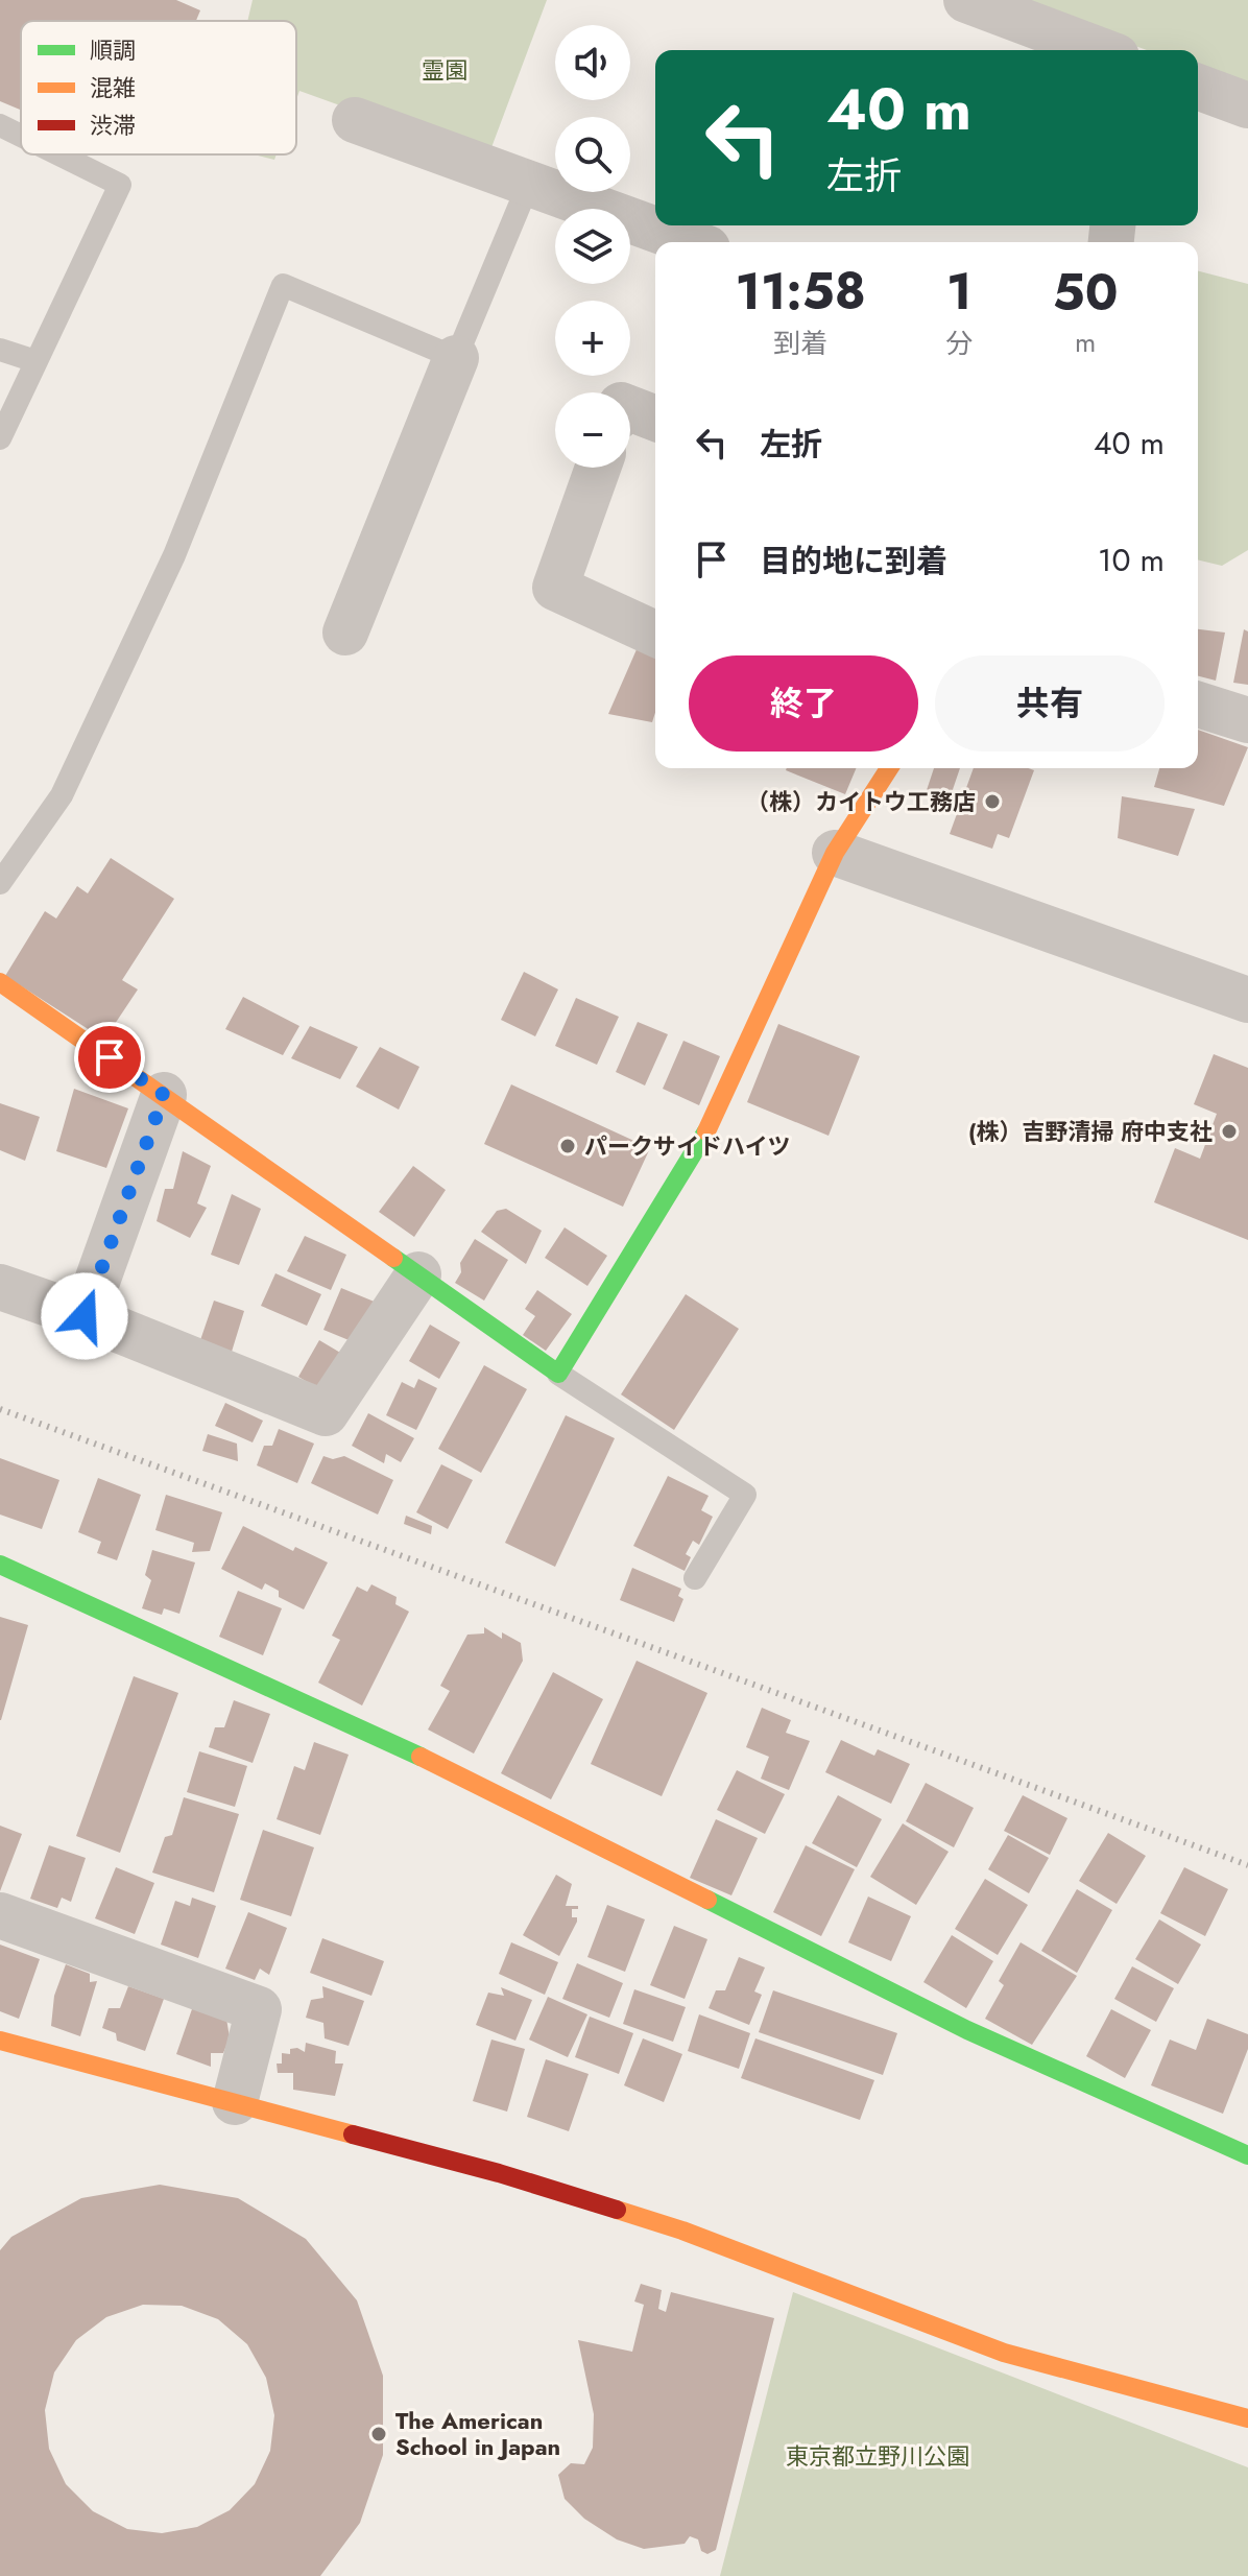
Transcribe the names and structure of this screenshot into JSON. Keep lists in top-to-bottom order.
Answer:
{
  "parks": ["霊園", "東京都立野川公園"],
  "places": [
    "（株）カイトウ工務店",
    "(株）吉野清掃 府中支社",
    "パークサイドハイツ",
    "The American School in Japan"
  ],
  "legend": ["順調", "混雑", "渋滞"],
  "page": {
    "map_buttons": ["+", "−"],
    "turn": ["40 m", "左折"],
    "eta": [
      "11:58",
      "到着",
      "1",
      "分",
      "50",
      "m"
    ],
    "list": [
      {
        "name": "左折",
        "value": "40 m"
      },
      {
        "name": "目的地に到着",
        "value": "10 m"
      }
    ],
    "buttons": ["終了", "共有"]
  }
}
